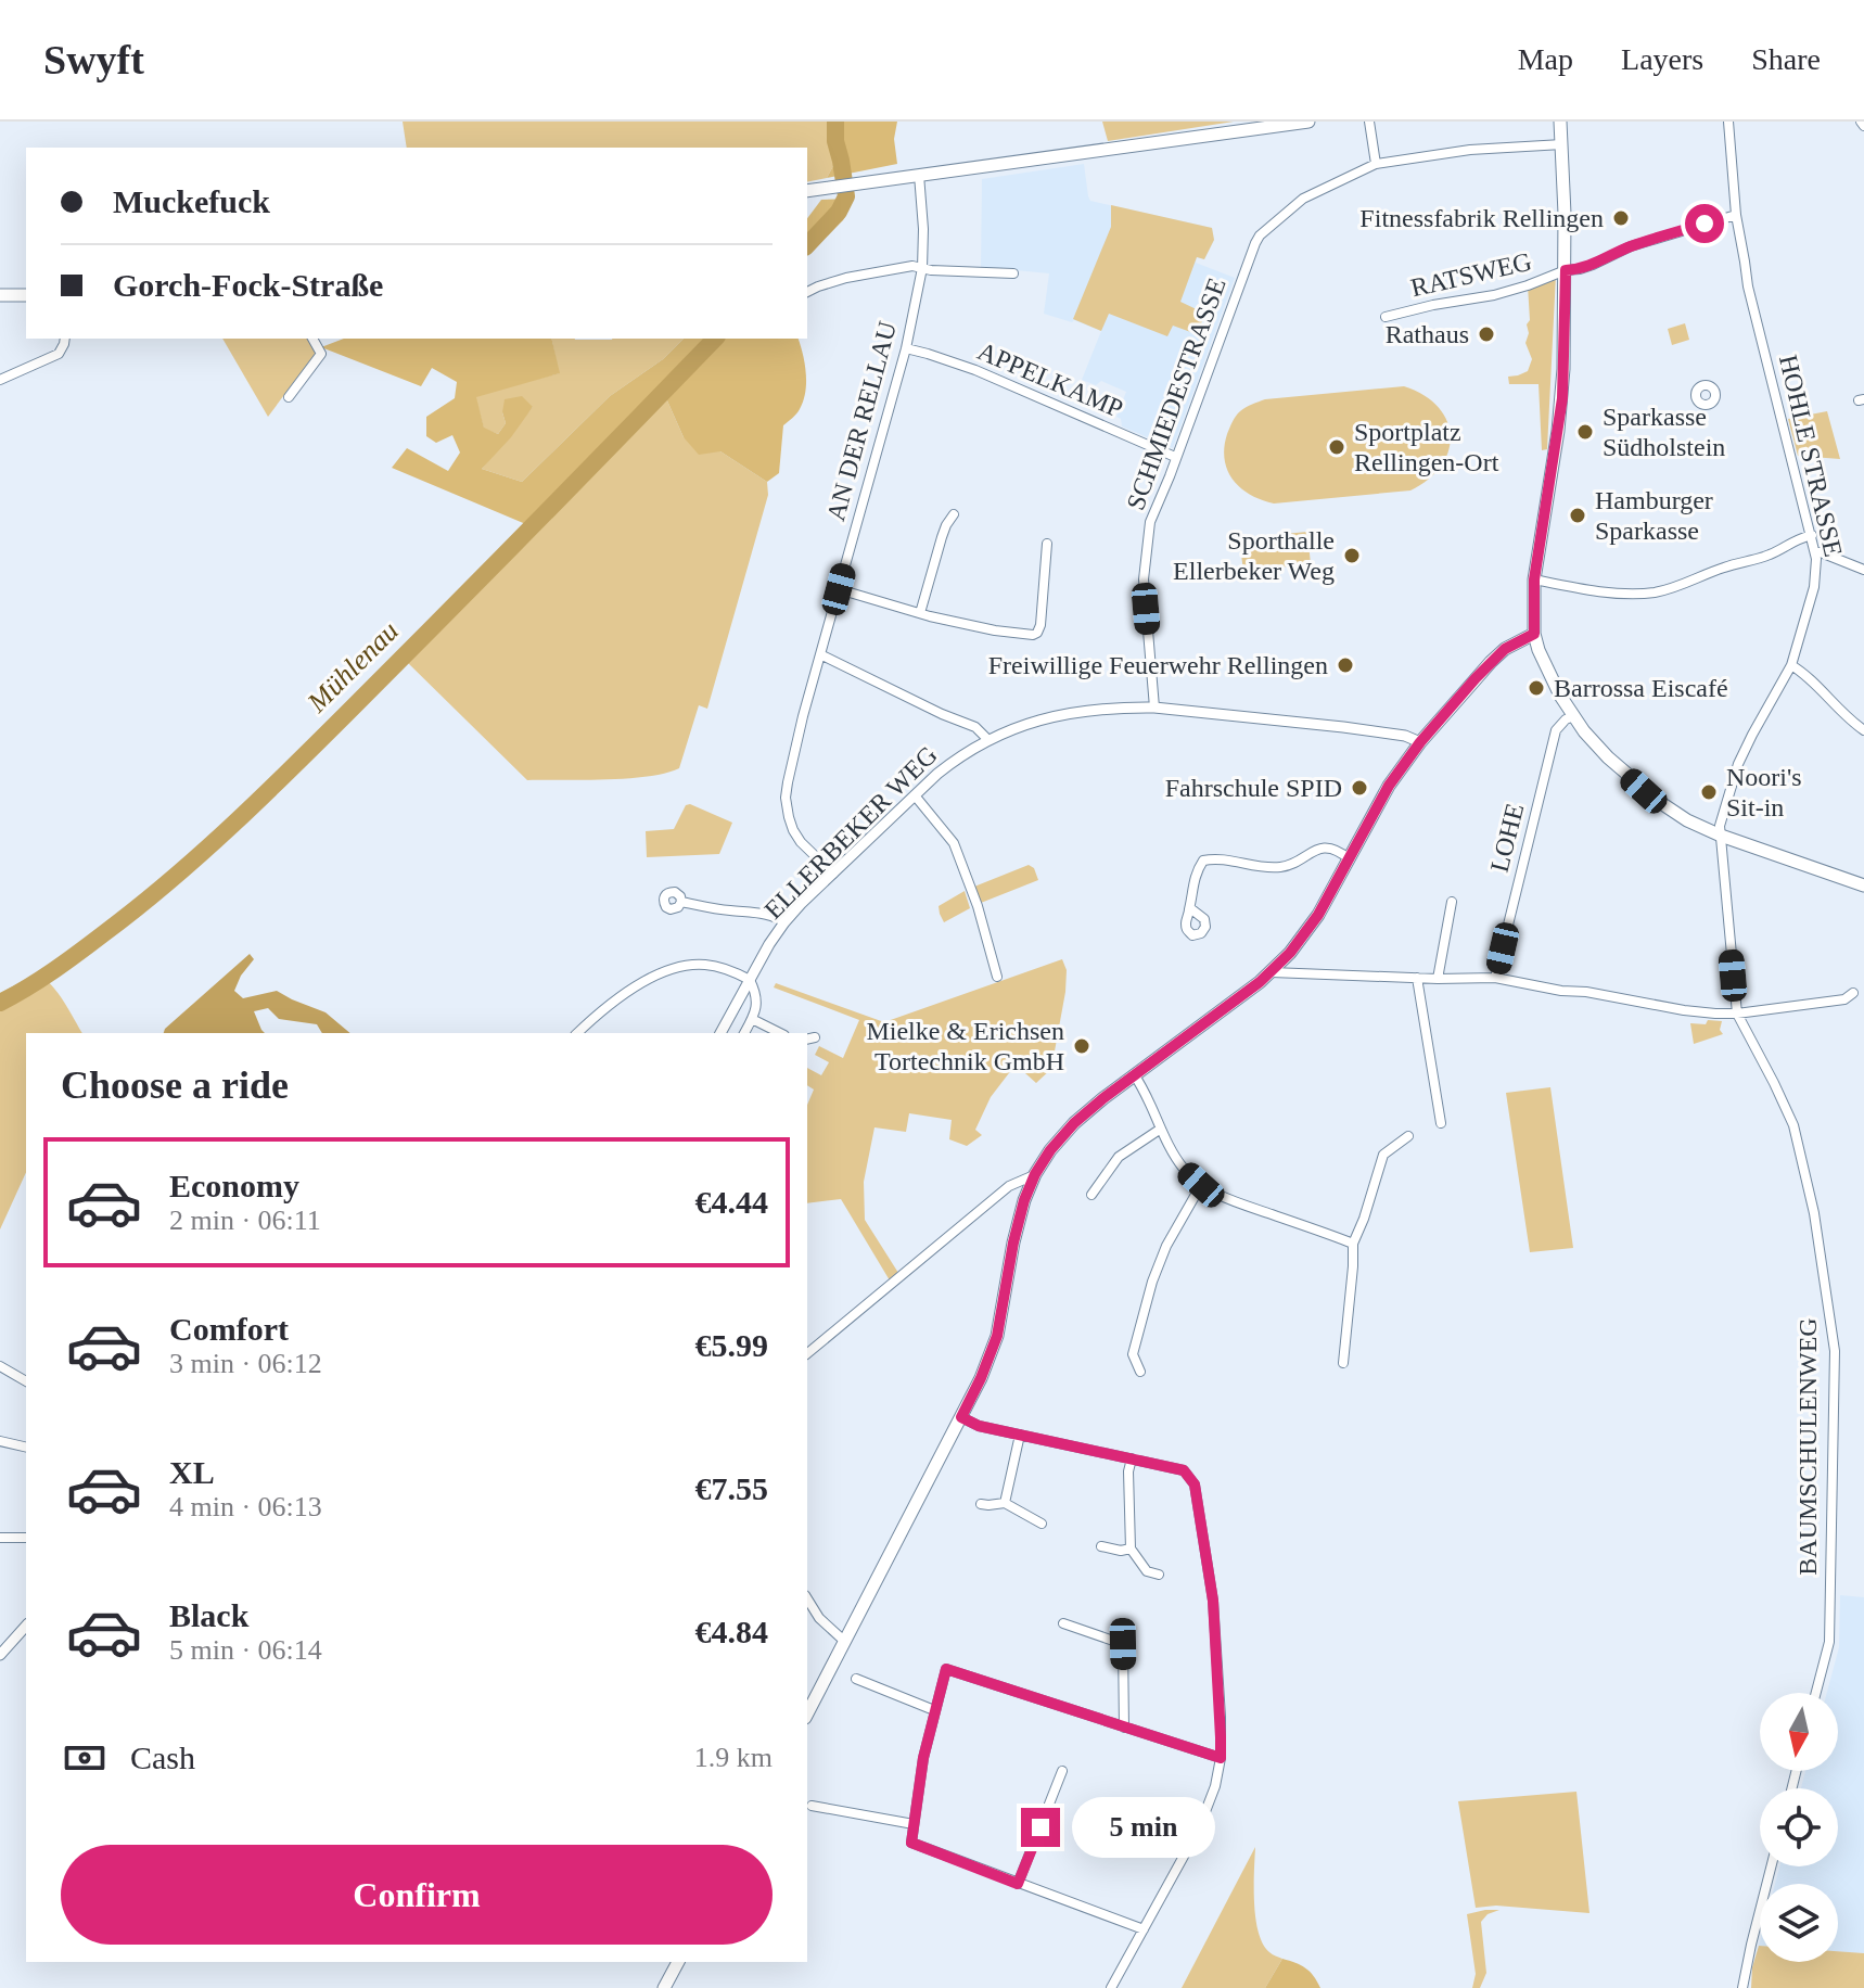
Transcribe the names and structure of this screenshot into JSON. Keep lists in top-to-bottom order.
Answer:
{
  "streets": {
    "street": [
      "RATSWEG",
      "APPELKAMP",
      "SCHMIEDESTRASSE",
      "AN DER RELLAU",
      "HOHLE STRASSE",
      "ELLERBEKER WEG",
      "LOHE",
      "BAUMSCHULENWEG"
    ]
  },
  "crossings": [
    ["RATSWEG", "HOHLE STRASSE"],
    ["APPELKAMP", "SCHMIEDESTRASSE"],
    ["APPELKAMP", "AN DER RELLAU"],
    ["SCHMIEDESTRASSE", "ELLERBEKER WEG"],
    ["AN DER RELLAU", "ELLERBEKER WEG"],
    ["HOHLE STRASSE", "BAUMSCHULENWEG"]
  ],
  "water": ["Mühlenau"],
  "places": [
    "Fitnessfabrik Rellingen",
    "Rathaus",
    "Sparkasse Südholstein",
    "Sportplatz Rellingen-Ort",
    "Hamburger Sparkasse",
    "Sporthalle Ellerbeker Weg",
    "Freiwillige Feuerwehr Rellingen",
    "Barrossa Eiscafé",
    "Fahrschule SPID",
    "Noori's Sit-in",
    "Mielke & Erichsen Tortechnik GmbH"
  ],
  "north": "bottom",
  "page": {
    "header": "Swyft",
    "nav": ["Map", "Layers", "Share"],
    "banner": ["Muckefuck", "Gorch-Fock-Straße"],
    "heading": "Choose a ride",
    "list": [
      {
        "name": "Economy",
        "note": "2 min · 06:11",
        "value": "€4.44"
      },
      {
        "name": "Comfort",
        "note": "3 min · 06:12",
        "value": "€5.99"
      },
      {
        "name": "XL",
        "note": "4 min · 06:13",
        "value": "€7.55"
      },
      {
        "name": "Black",
        "note": "5 min · 06:14",
        "value": "€4.84"
      }
    ],
    "pay": ["Cash", "1.9 km"],
    "bubble": "5 min",
    "buttons": "Confirm"
  }
}
